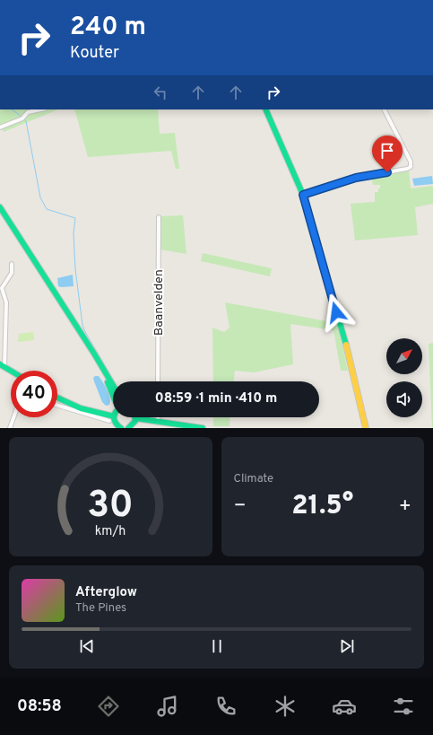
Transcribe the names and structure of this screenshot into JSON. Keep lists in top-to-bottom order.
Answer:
{
  "streets": {
    "street": ["Baanvelden"]
  },
  "north": "top right",
  "page": {
    "turn": ["240 m", "Kouter"],
    "limit": "40",
    "trip": "08:59 · 1 min · 410 m",
    "tile": "Climate",
    "heat": ["−", "21.5°", "+"],
    "song": ["Afterglow", "The Pines"],
    "tabs": "08:58",
    "gauge": ["30", "km/h"]
  }
}
